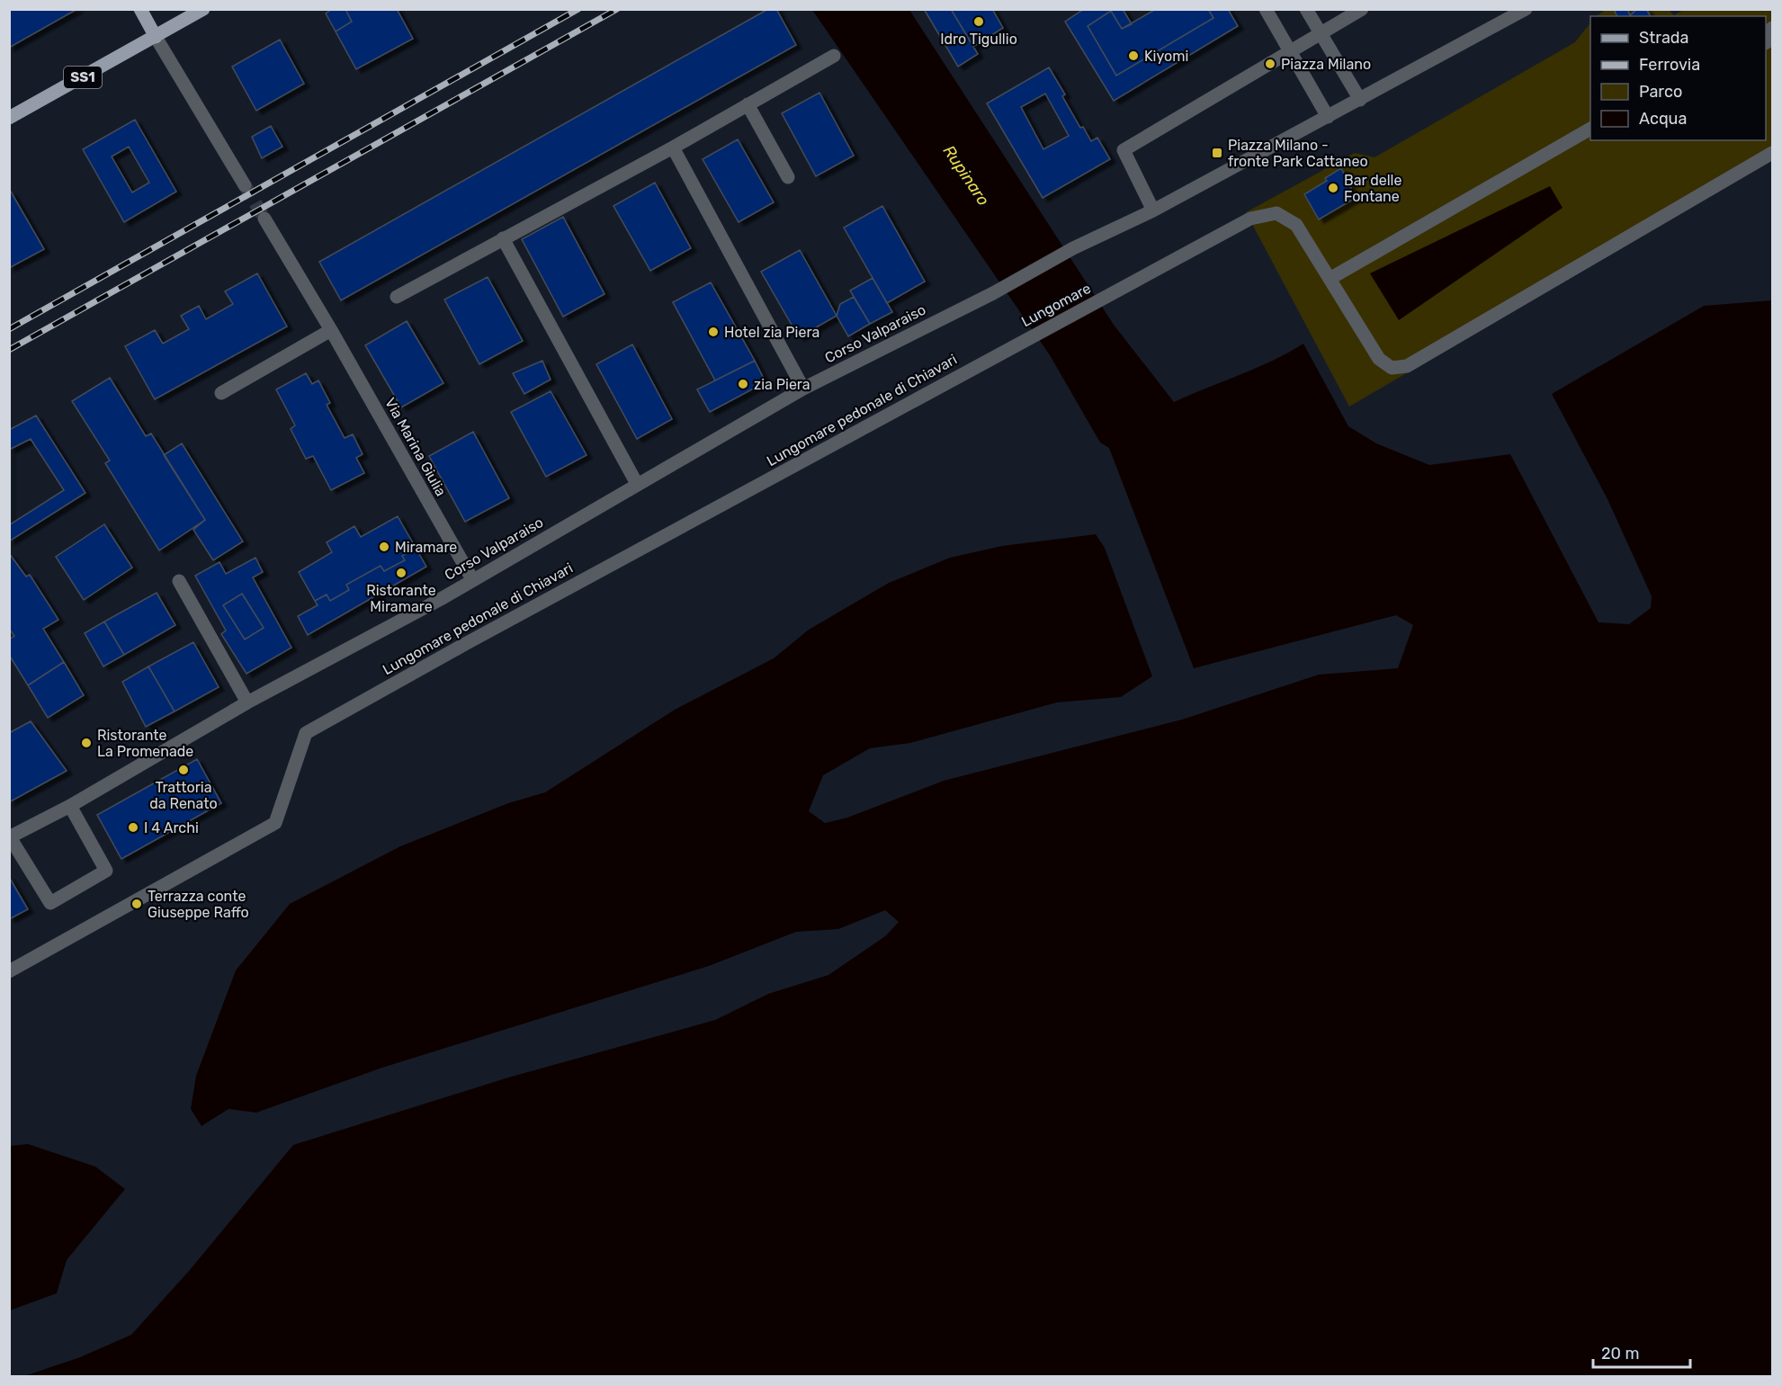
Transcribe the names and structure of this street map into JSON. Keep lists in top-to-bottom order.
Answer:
{
  "streets": {
    "main road": ["SS1"],
    "street": [
      "Lungomare",
      "Corso Valparaiso",
      "Lungomare pedonale di Chiavari",
      "Via Marina Giulia"
    ]
  },
  "crossings": [
    ["Lungomare", "Lungomare pedonale di Chiavari"],
    ["Corso Valparaiso", "Via Marina Giulia"]
  ],
  "water": ["Rupinaro"],
  "places": {
    "other": [
      "Idro Tigullio",
      "Kiyomi",
      "Piazza Milano",
      "Bar delle Fontane",
      "Hotel zia Piera",
      "zia Piera",
      "Miramare",
      "Ristorante Miramare",
      "Ristorante La Promenade",
      "Trattoria da Renato",
      "I 4 Archi",
      "Terrazza conte Giuseppe Raffo"
    ],
    "transit": ["Piazza Milano - fronte Park Cattaneo"]
  },
  "legend": [
    "Strada",
    "Ferrovia",
    "Parco",
    "Acqua"
  ],
  "scale_bar": "20 m"
}
